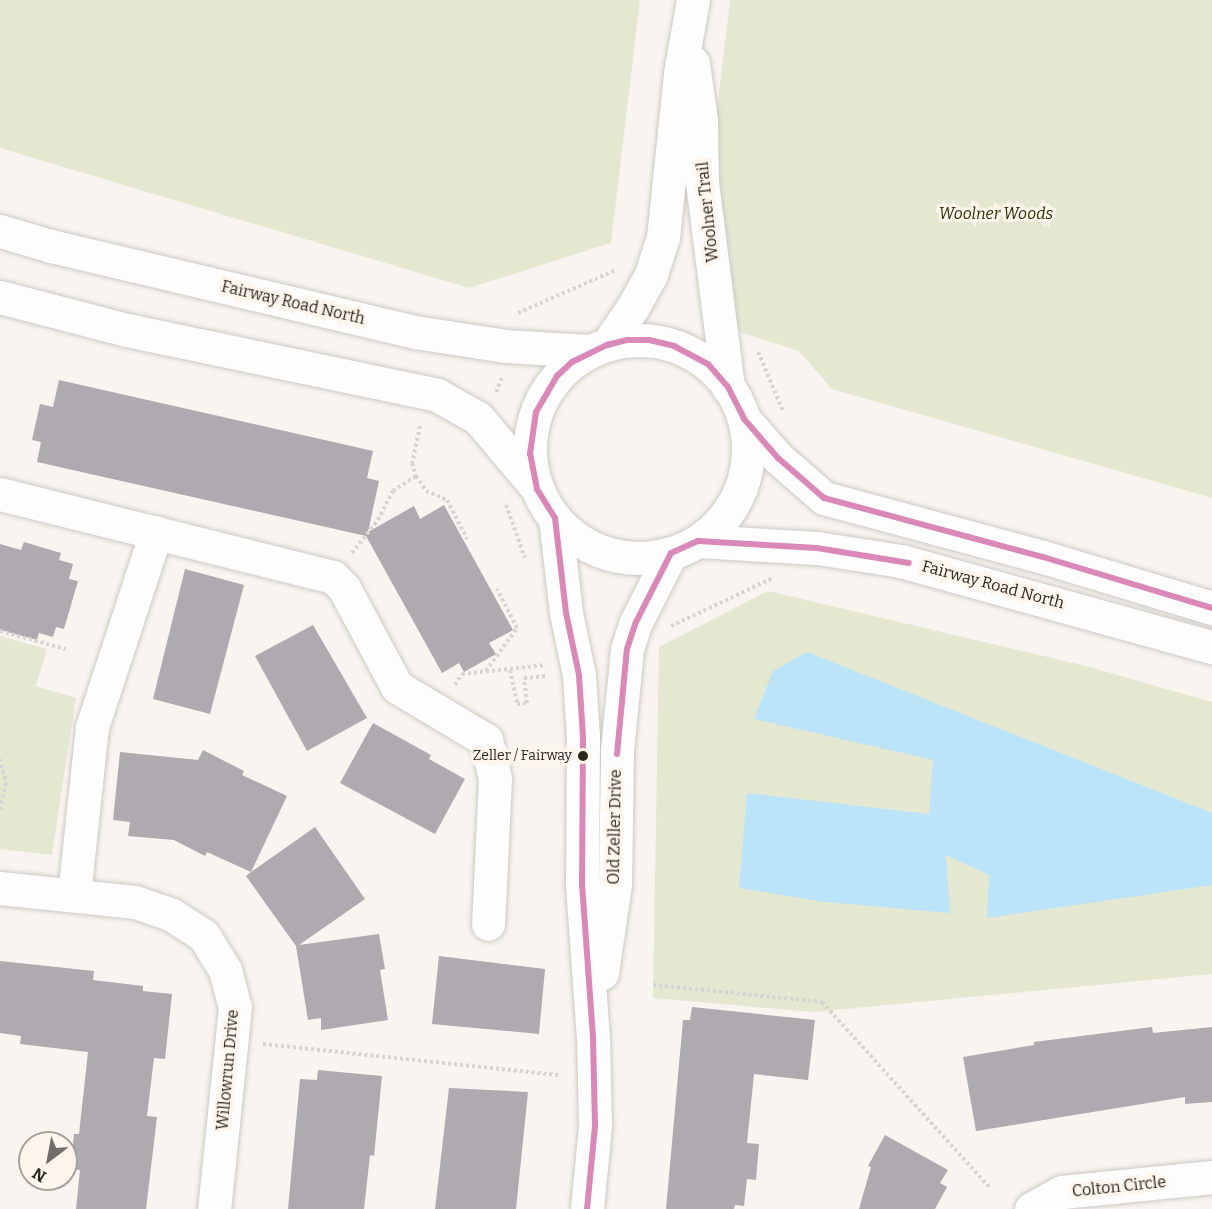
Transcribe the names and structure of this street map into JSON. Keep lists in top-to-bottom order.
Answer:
{
  "streets": {
    "main road": [
      "Woolner Trail",
      "Fairway Road North",
      "Old Zeller Drive",
      "Willowrun Drive",
      "Colton Circle"
    ]
  },
  "crossings": [
    ["Woolner Trail", "Fairway Road North"],
    ["Fairway Road North", "Old Zeller Drive"]
  ],
  "parks": ["Woolner Woods"],
  "places": ["Zeller / Fairway"],
  "north": "bottom left"
}
